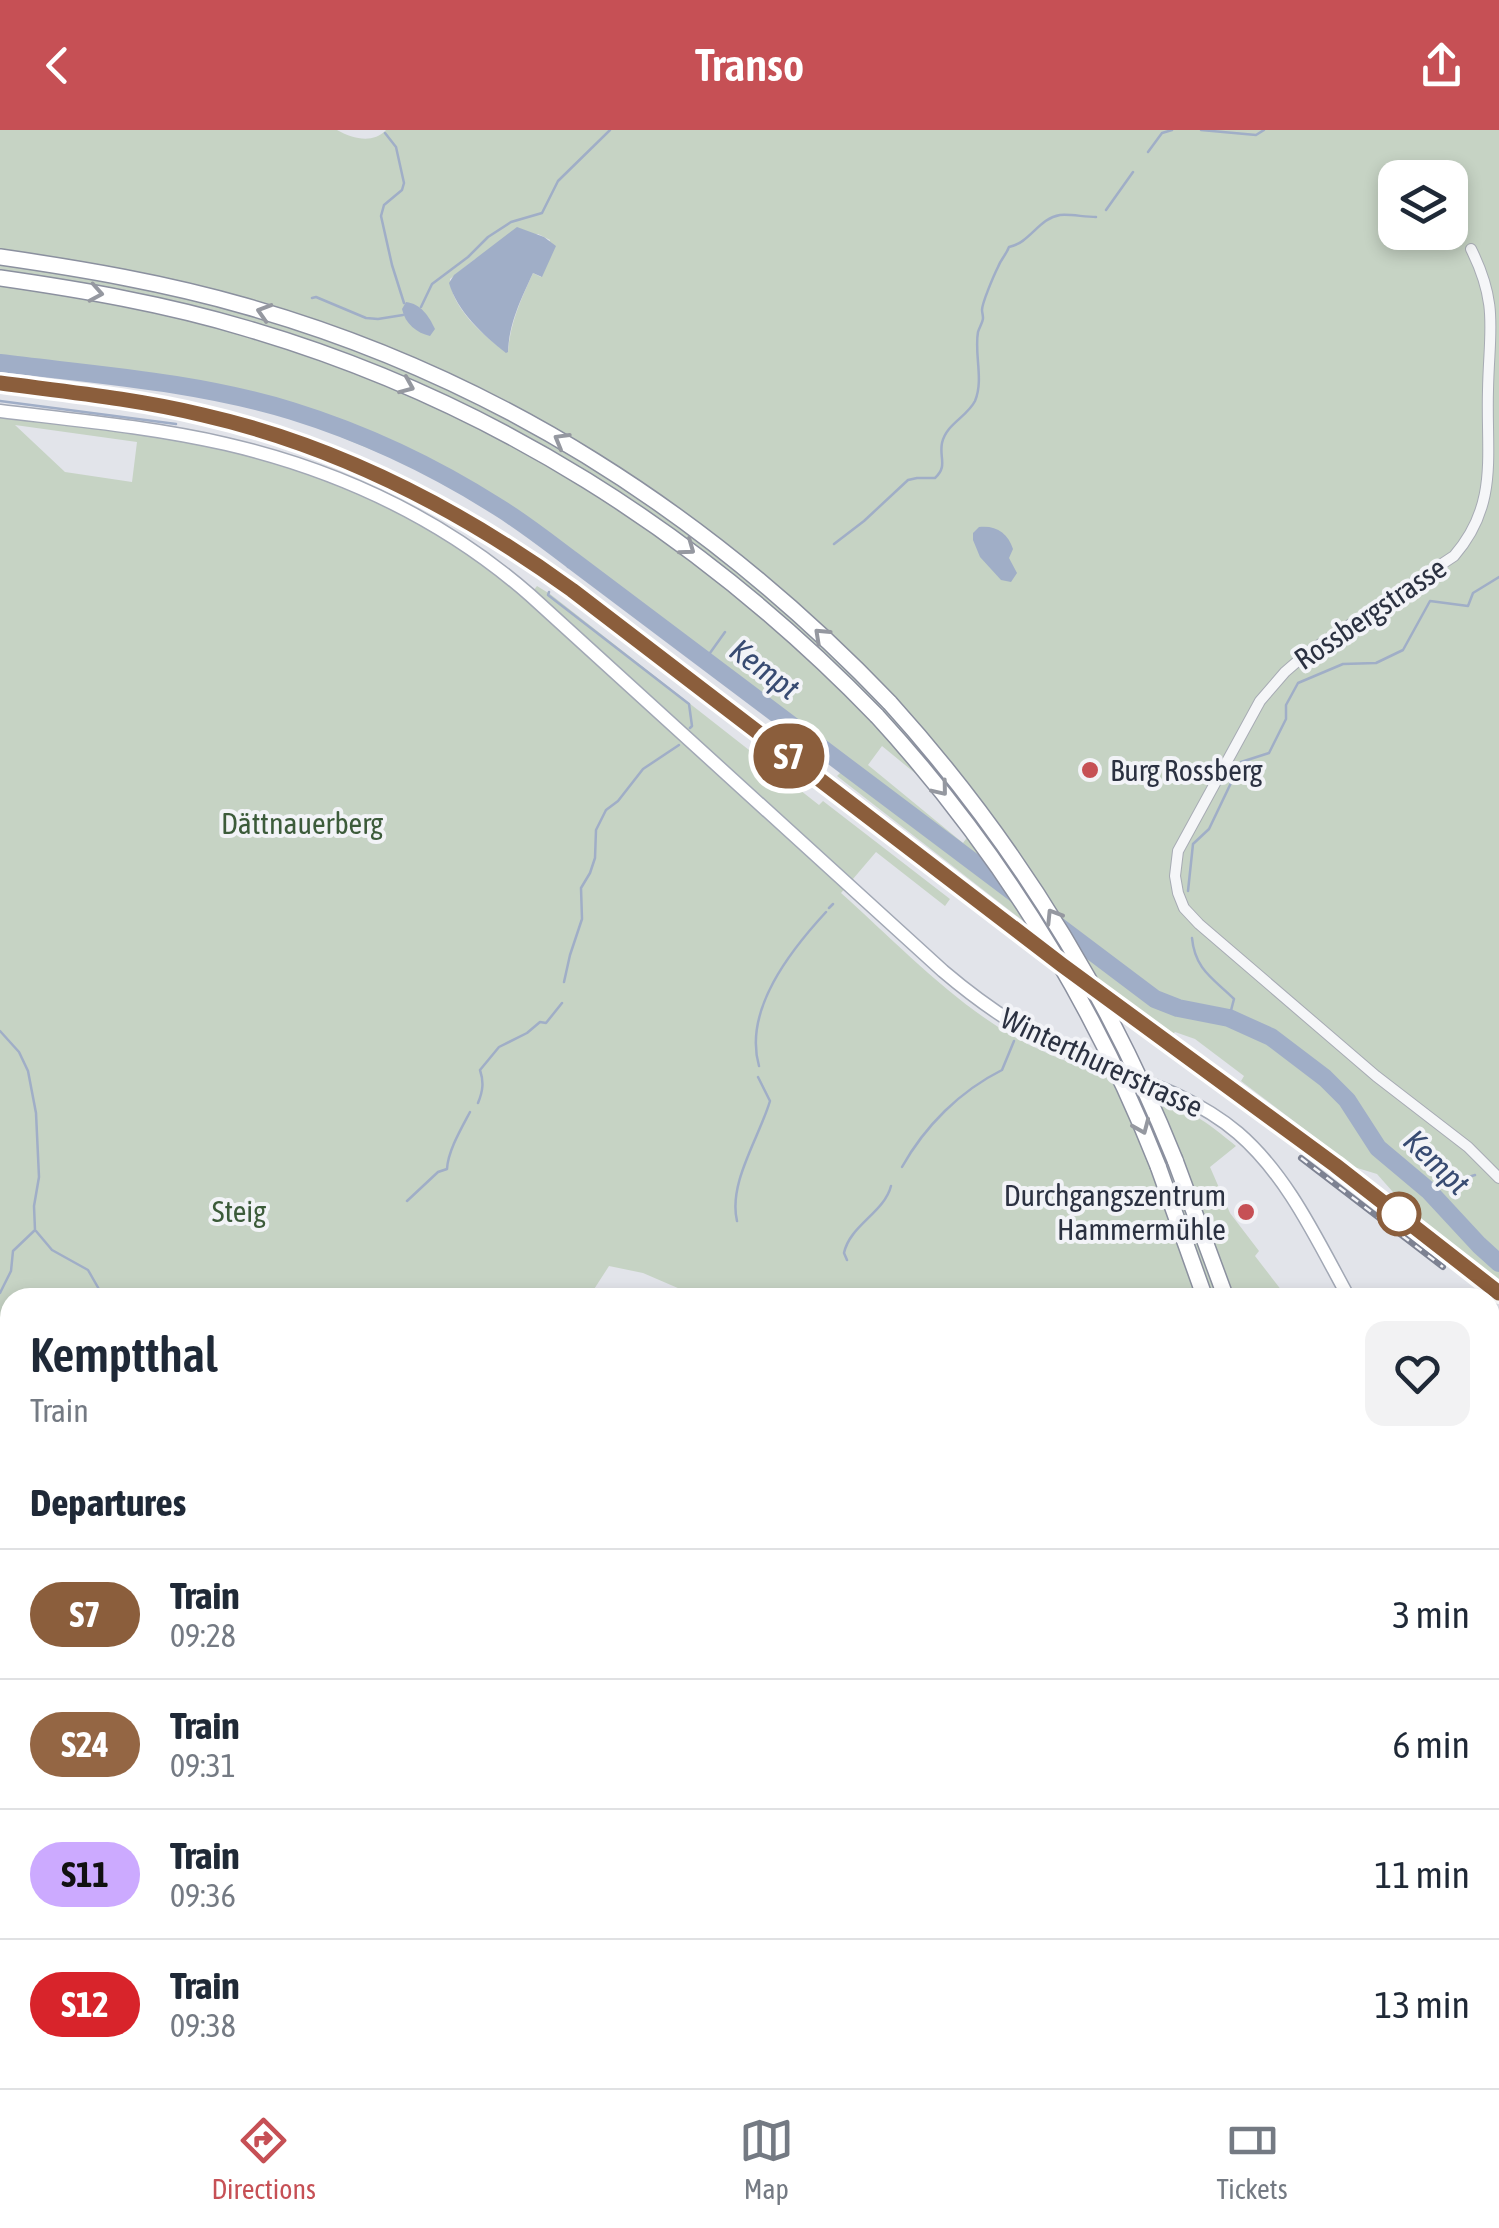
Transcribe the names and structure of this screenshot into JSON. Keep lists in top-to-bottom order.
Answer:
{
  "streets": {
    "main road": ["Winterthurerstrasse"],
    "street": ["Rossbergstrasse"]
  },
  "water": ["Kempt"],
  "parks": ["Dättnauerberg", "Steig"],
  "places": ["Burg Rossberg", "Durchgangszentrum Hammermühle"],
  "page": {
    "header": "Transo",
    "on_map": "S7",
    "heading": [
      ["Kemptthal", "Train"],
      "Departures"
    ],
    "list": [
      {
        "mark": "S7",
        "name": "Train",
        "note": "09:28",
        "value": "3 min"
      },
      {
        "mark": "S24",
        "name": "Train",
        "note": "09:31",
        "value": "6 min"
      },
      {
        "mark": "S11",
        "name": "Train",
        "note": "09:36",
        "value": "11 min"
      },
      {
        "mark": "S12",
        "name": "Train",
        "note": "09:38",
        "value": "13 min"
      }
    ],
    "tabs": ["Directions", "Map", "Tickets"]
  }
}
